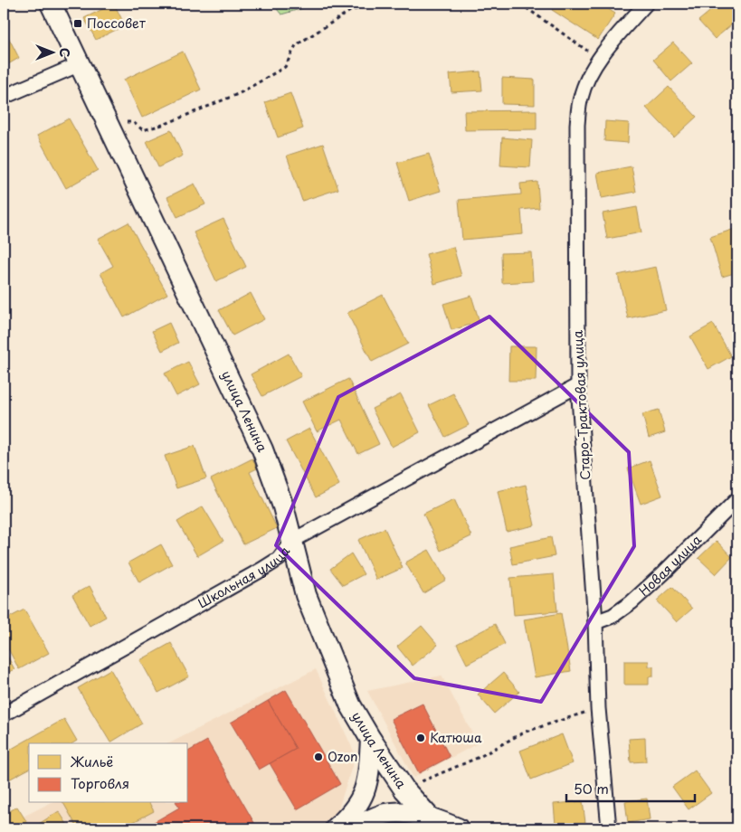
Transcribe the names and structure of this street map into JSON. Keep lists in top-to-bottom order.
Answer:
{
  "streets": {
    "street": [
      "Старо-Трактовая улица",
      "улица Ленина",
      "Новая улица",
      "Школьная улица"
    ]
  },
  "crossings": [
    ["Старо-Трактовая улица", "Новая улица"],
    ["Старо-Трактовая улица", "Школьная улица"],
    ["улица Ленина", "Школьная улица"]
  ],
  "places": {
    "transit": ["Поссовет"],
    "other": ["Катюша", "Ozon"]
  },
  "legend": ["Жильё", "Торговля"],
  "scale_bar": "50 m",
  "north": "right"
}
